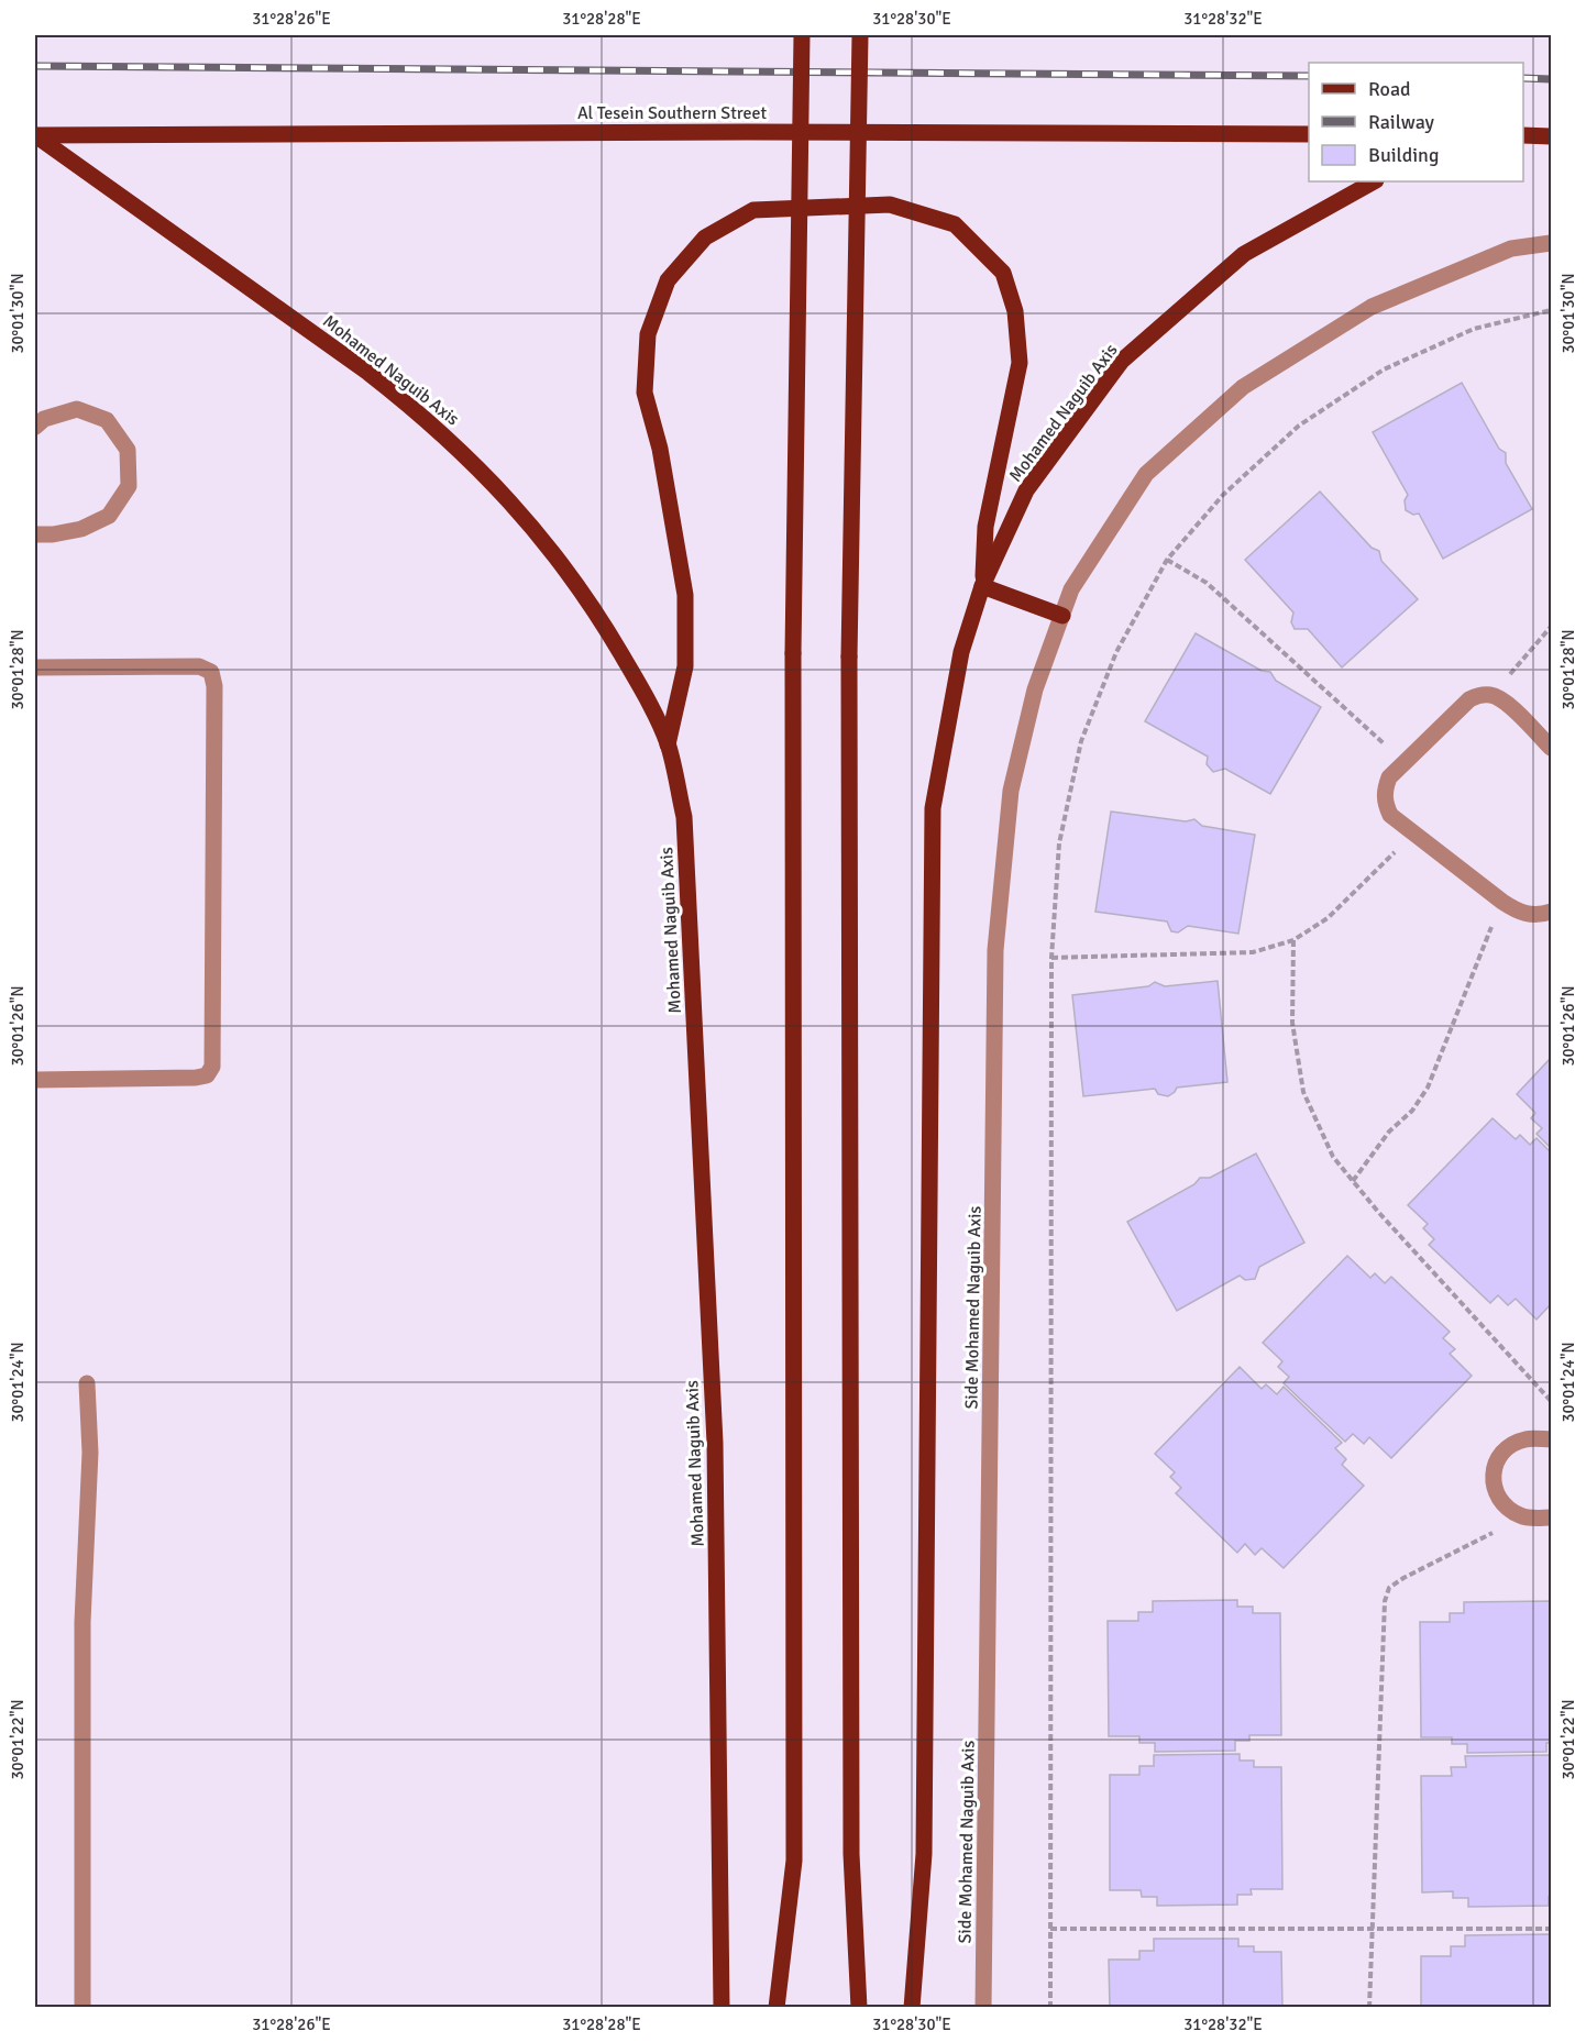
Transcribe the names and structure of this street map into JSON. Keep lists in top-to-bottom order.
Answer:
{
  "streets": {
    "main road": ["Al Tesein Southern Street", "Mohamed Naguib Axis"],
    "street": ["Side Mohamed Naguib Axis"]
  },
  "crossings": [
    ["Al Tesein Southern Street", "Mohamed Naguib Axis"]
  ],
  "legend": ["Road", "Railway", "Building"],
  "coordinates": [
    "31°28'26\"E",
    "31°28'28\"E",
    "31°28'30\"E",
    "31°28'32\"E",
    "30°01'30\"N",
    "30°01'28\"N",
    "30°01'26\"N",
    "30°01'24\"N",
    "30°01'22\"N"
  ]
}
